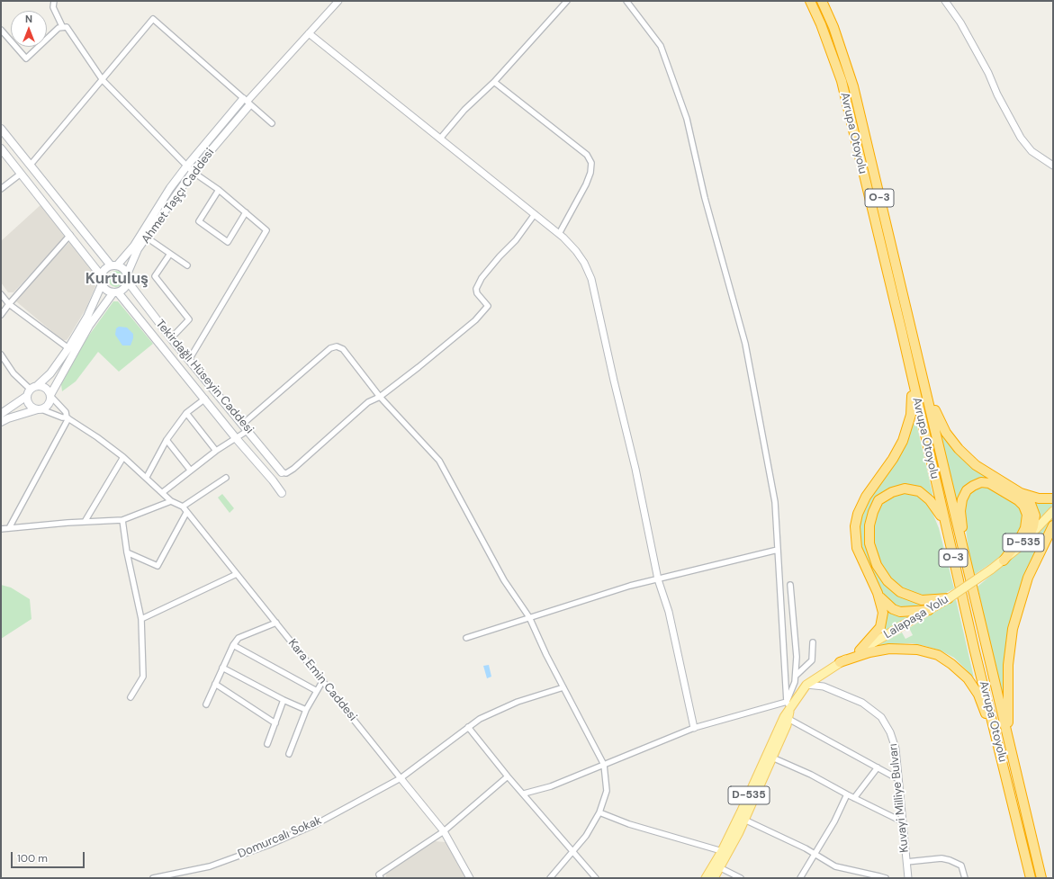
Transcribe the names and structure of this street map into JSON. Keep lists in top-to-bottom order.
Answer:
{
  "streets": {
    "highway": ["Avrupa Otoyolu", "O-3"],
    "main road": [
      "Ahmet Taşçı Caddesi",
      "Tekirdağlı Hüseyin Caddesi",
      "D-535",
      "Lalapaşa Yolu"
    ],
    "street": ["Kara Emin Caddesi", "Kuvayi Milliye Bulvarı", "Domurcalı Sokak"]
  },
  "crossings": [
    ["Ahmet Taşçı Caddesi", "Tekirdağlı Hüseyin Caddesi"],
    ["D-535", "Lalapaşa Yolu"],
    ["D-535", "Kuvayi Milliye Bulvarı"],
    ["Kara Emin Caddesi", "Domurcalı Sokak"]
  ],
  "districts": ["Kurtuluş"],
  "scale_bar": "100 m",
  "north": "top"
}
